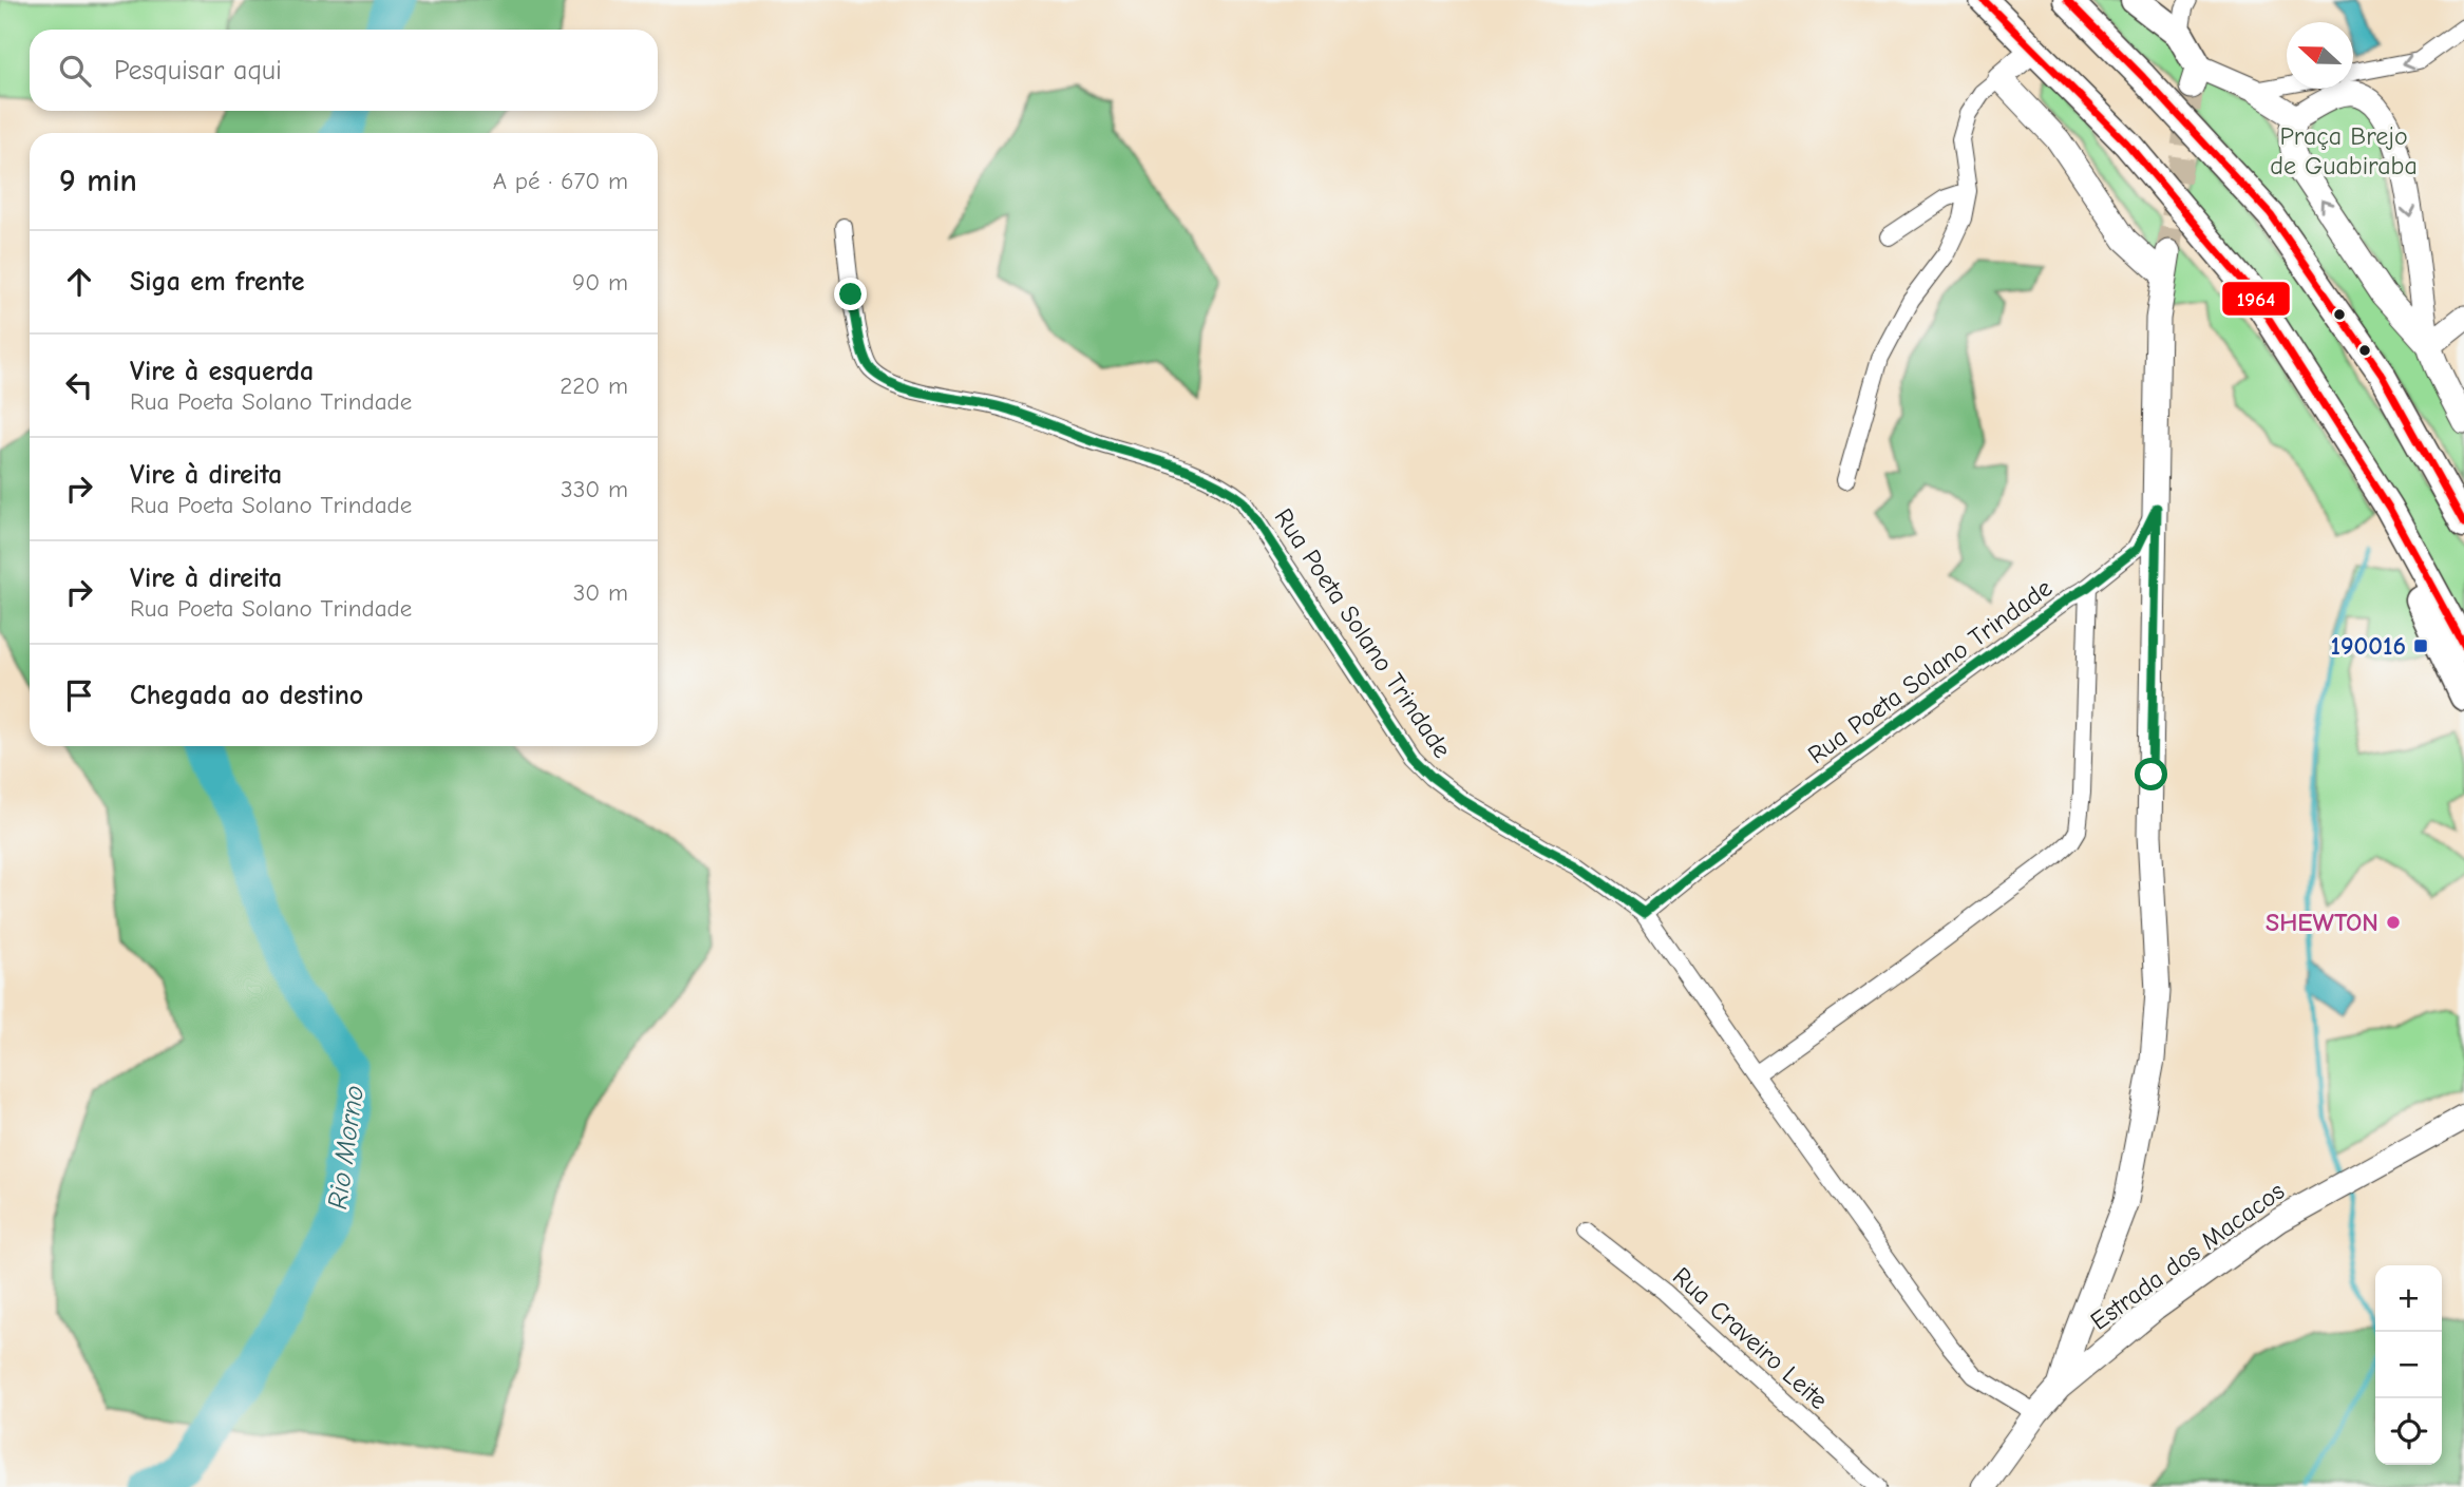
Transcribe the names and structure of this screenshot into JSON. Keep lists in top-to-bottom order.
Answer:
{
  "streets": {
    "main road": ["Estrada dos Macacos"],
    "street": ["Rua Poeta Solano Trindade", "Rua Craveiro Leite"]
  },
  "crossings": [
    ["Rua Poeta Solano Trindade", "Estrada dos Macacos"]
  ],
  "water": ["Rio Morno"],
  "parks": ["Praça Brejo de Guabiraba"],
  "places": {
    "transit": ["190016"],
    "other": ["SHEWTON"]
  },
  "lines": ["transit line 1964"],
  "north": "left",
  "page": {
    "search": "Pesquisar aqui",
    "heading": ["9 min", "A pé · 670 m"],
    "list": [
      ["Siga em frente", "90 m"],
      ["Vire à esquerda", "Rua Poeta Solano Trindade", "220 m"],
      ["Vire à direita", "Rua Poeta Solano Trindade", "330 m"],
      ["Vire à direita", "Rua Poeta Solano Trindade", "30 m"],
      "Chegada ao destino"
    ],
    "map_buttons": ["+", "−"]
  }
}
